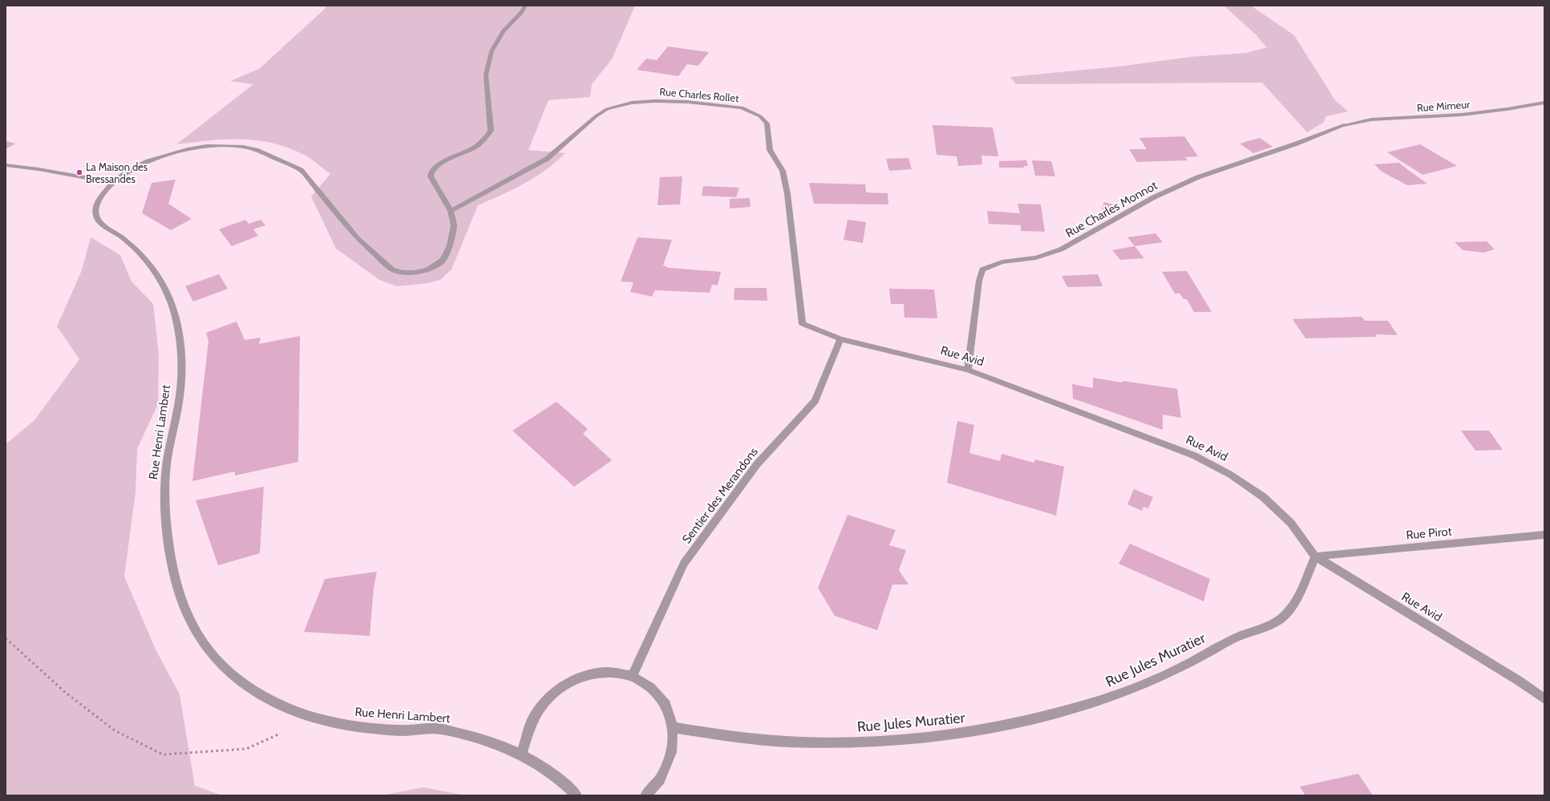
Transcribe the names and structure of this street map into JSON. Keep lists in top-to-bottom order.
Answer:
{
  "streets": {
    "street": [
      "Rue Charles Rollet",
      "Rue Mimeur",
      "Rue Charles Monnot",
      "Rue Avid",
      "Rue Henri Lambert",
      "Sentier des Merandons",
      "Rue Pirot",
      "Rue Jules Muratier"
    ]
  },
  "crossings": [
    ["Rue Charles Rollet", "Rue Avid"],
    ["Rue Charles Rollet", "Rue Henri Lambert"],
    ["Rue Mimeur", "Rue Charles Monnot"],
    ["Rue Charles Monnot", "Rue Avid"],
    ["Rue Avid", "Sentier des Merandons"],
    ["Rue Avid", "Rue Pirot"],
    ["Rue Avid", "Rue Jules Muratier"],
    ["Rue Pirot", "Rue Jules Muratier"]
  ],
  "places": ["La Maison des Bressandes"]
}
